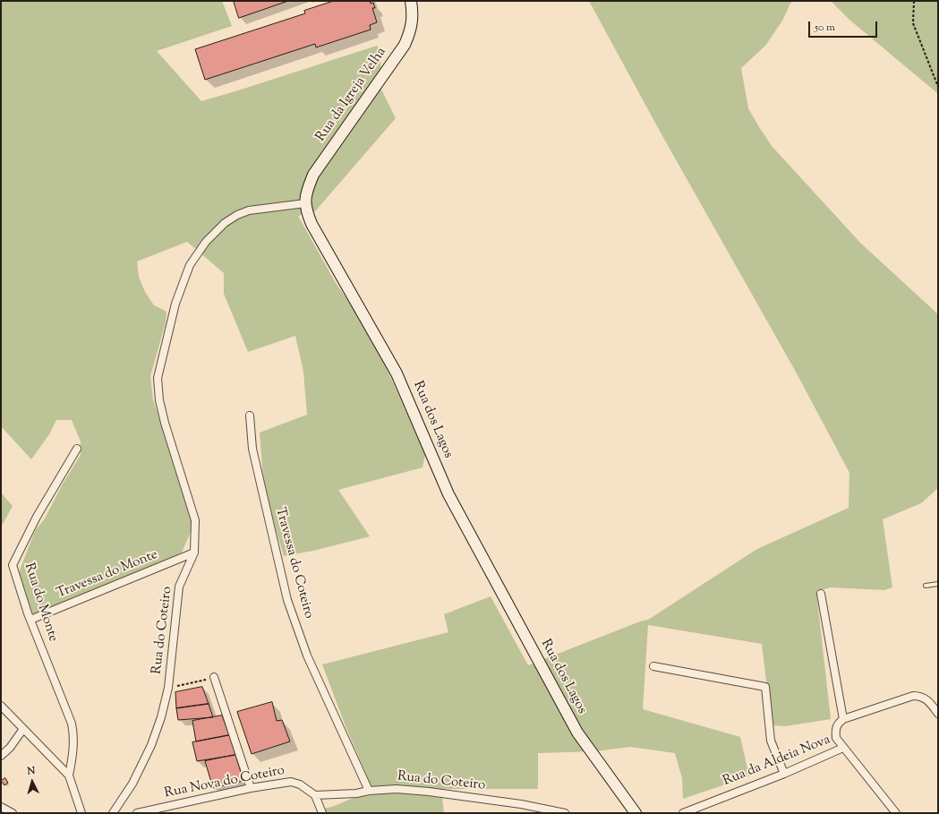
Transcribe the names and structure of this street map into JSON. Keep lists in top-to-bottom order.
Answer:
{
  "streets": {
    "street": [
      "Rua da Igreja Velha",
      "Rua dos Lagos",
      "Travessa do Coteiro",
      "Travessa do Monte",
      "Rua do Monte",
      "Rua do Coteiro",
      "Rua da Aldeia Nova",
      "Rua Nova do Coteiro"
    ]
  },
  "crossings": [
    ["Rua da Igreja Velha", "Rua dos Lagos"],
    ["Rua da Igreja Velha", "Rua do Coteiro"],
    ["Rua dos Lagos", "Rua do Coteiro"],
    ["Travessa do Coteiro", "Rua do Coteiro"],
    ["Travessa do Monte", "Rua do Monte"],
    ["Travessa do Monte", "Rua do Coteiro"],
    ["Rua do Coteiro", "Rua Nova do Coteiro"]
  ],
  "scale_bar": "50 m",
  "north": "top"
}
